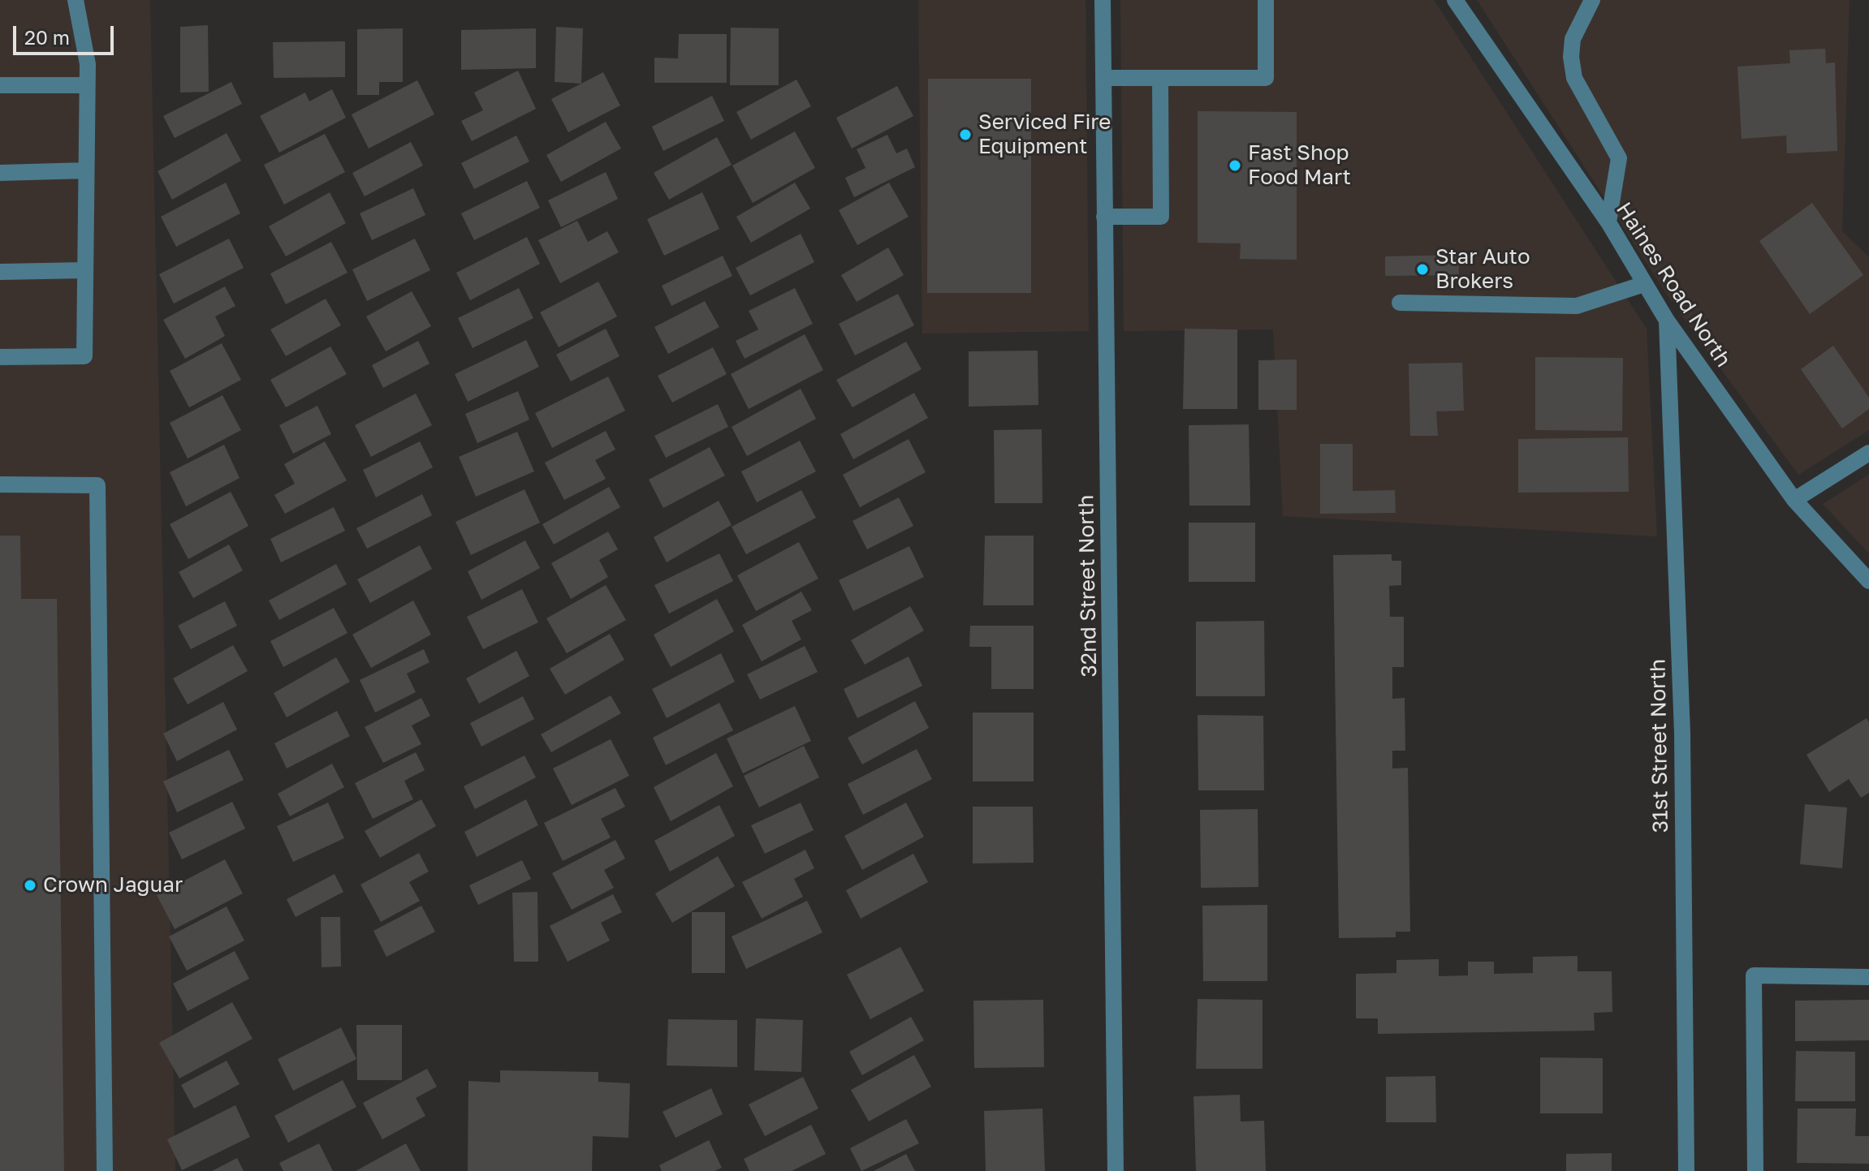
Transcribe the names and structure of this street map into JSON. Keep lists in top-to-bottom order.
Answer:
{
  "streets": {
    "street": ["Haines Road North", "32nd Street North", "31st Street North"]
  },
  "crossings": [
    ["Haines Road North", "31st Street North"]
  ],
  "places": [
    "Serviced Fire Equipment",
    "Fast Shop Food Mart",
    "Star Auto Brokers",
    "Crown Jaguar"
  ],
  "scale_bar": "20 m"
}
